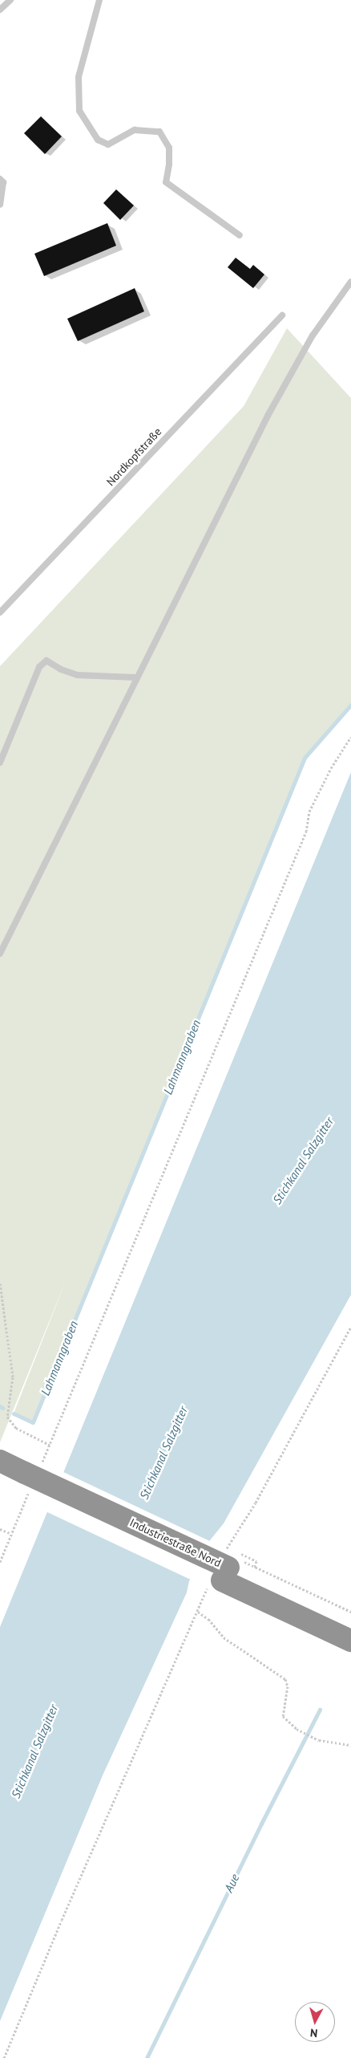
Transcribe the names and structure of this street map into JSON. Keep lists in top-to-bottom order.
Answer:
{
  "streets": {
    "highway": ["Industriestraße Nord"],
    "lane": ["Nordkopfstraße"]
  },
  "water": ["Lahmanngraben", "Stichkanal Salzgitter", "Aue"],
  "north": "bottom"
}
